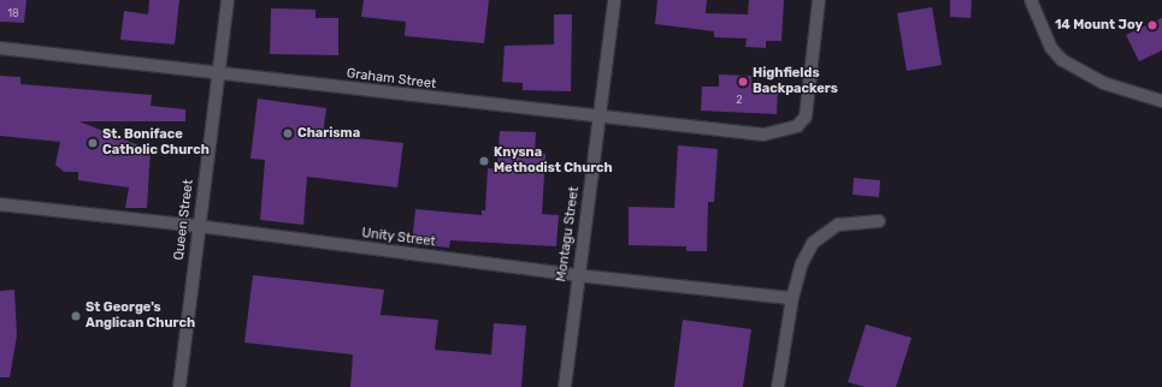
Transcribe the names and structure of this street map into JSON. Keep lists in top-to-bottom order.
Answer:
{
  "streets": {
    "street": [
      "Graham Street",
      "Queen Street",
      "Montagu Street",
      "Unity Street"
    ]
  },
  "crossings": [
    ["Graham Street", "Queen Street"],
    ["Graham Street", "Montagu Street"],
    ["Queen Street", "Unity Street"],
    ["Montagu Street", "Unity Street"]
  ],
  "places": [
    "14 Mount Joy",
    "Highfields Backpackers",
    "Charisma",
    "St. Boniface Catholic Church",
    "Knysna Methodist Church",
    "St George's Anglican Church"
  ],
  "house_numbers": ["18", "2"]
}
